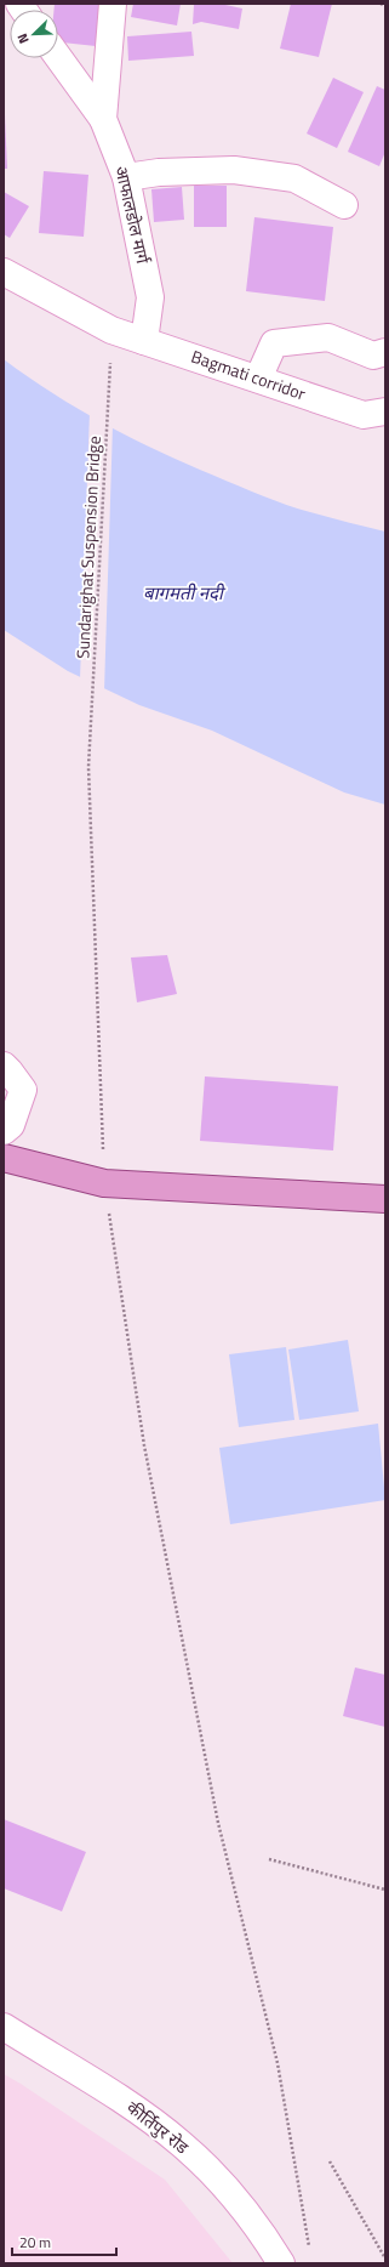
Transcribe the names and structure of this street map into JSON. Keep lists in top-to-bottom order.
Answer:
{
  "streets": {
    "street": ["आफालडोल मार्ग", "Bagmati corridor", "कीर्तिपुर रोड"],
    "path": ["Sundarighat Suspension Bridge"]
  },
  "crossings": [
    ["आफालडोल मार्ग", "Bagmati corridor"],
    ["Bagmati corridor", "Sundarighat Suspension Bridge"]
  ],
  "water": ["बागमती नदी"],
  "scale_bar": "20 m",
  "north": "bottom left"
}
